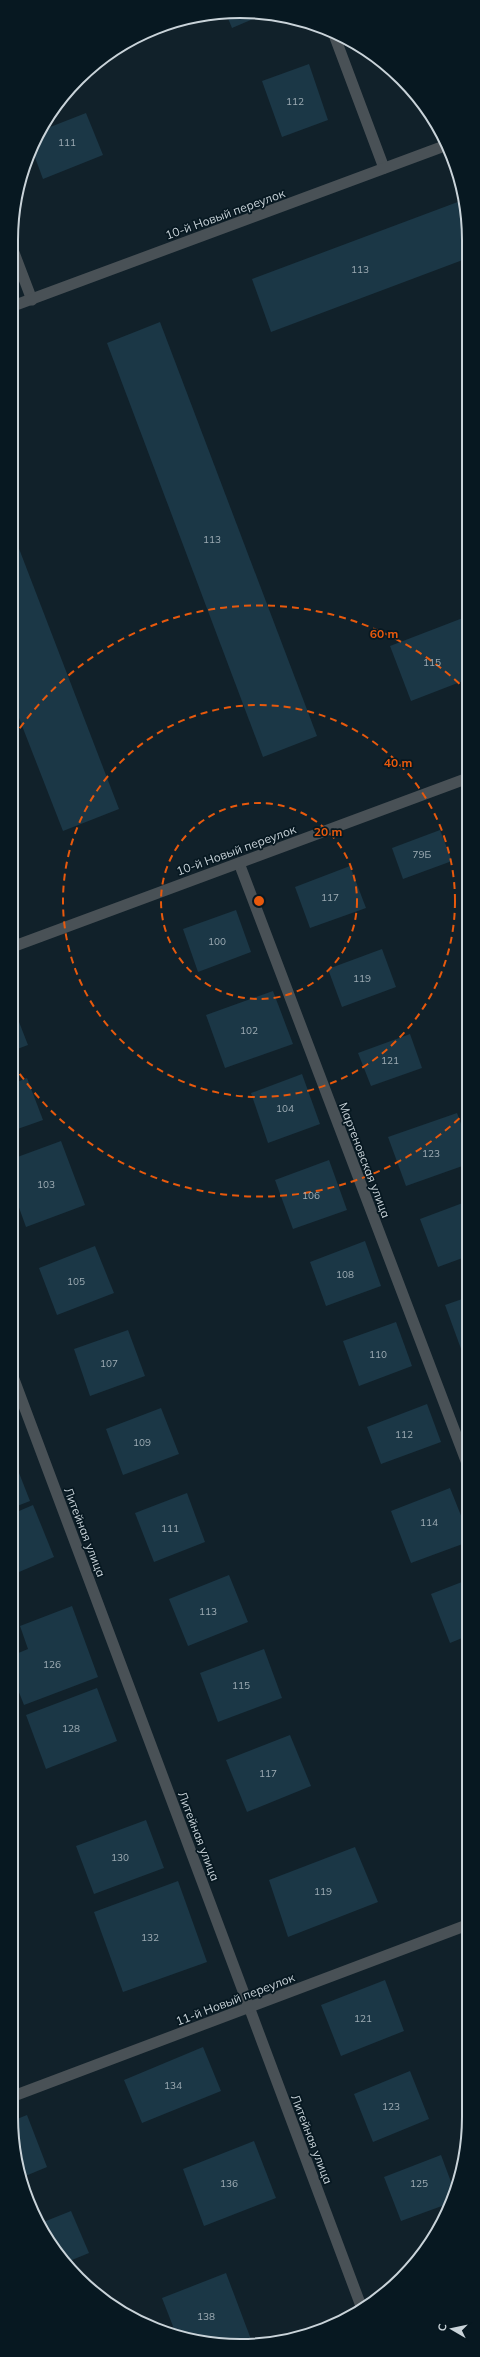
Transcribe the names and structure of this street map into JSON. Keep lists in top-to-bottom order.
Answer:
{
  "streets": {
    "street": [
      "10-й Новый переулок",
      "Мартеновская улица",
      "Литейная улица",
      "11-й Новый переулок"
    ]
  },
  "crossings": [
    ["10-й Новый переулок", "Мартеновская улица"],
    ["Литейная улица", "11-й Новый переулок"]
  ],
  "house_numbers": [
    "112",
    "111",
    "113",
    "113",
    "115",
    "79Б",
    "117",
    "100",
    "119",
    "102",
    "121",
    "104",
    "123",
    "103",
    "106",
    "108",
    "105",
    "110",
    "107",
    "112",
    "109",
    "114",
    "111",
    "113",
    "126",
    "115",
    "128",
    "117",
    "130",
    "119",
    "132",
    "121",
    "134",
    "123",
    "136",
    "125",
    "138"
  ],
  "north": "left",
  "rings": ["60 m", "40 m", "20 m"]
}
